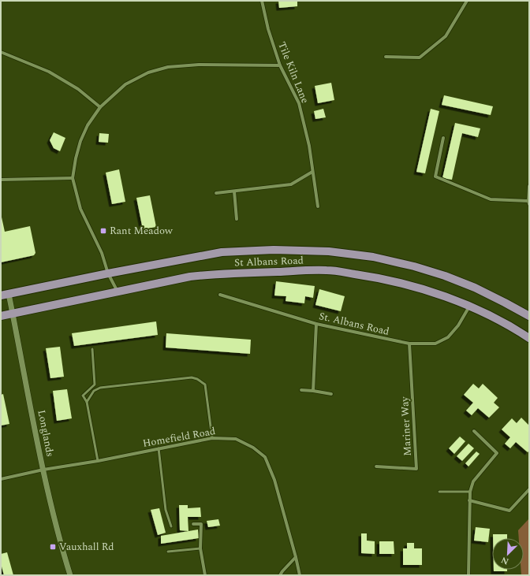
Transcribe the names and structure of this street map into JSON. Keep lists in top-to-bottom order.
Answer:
{
  "streets": {
    "main road": ["St Albans Road"],
    "street": [
      "Tile Kiln Lane",
      "St. Albans Road",
      "Mariner Way",
      "Longlands",
      "Homefield Road"
    ]
  },
  "crossings": [
    ["St Albans Road", "St. Albans Road"],
    ["St Albans Road", "Longlands"],
    ["St. Albans Road", "Mariner Way"],
    ["Longlands", "Homefield Road"]
  ],
  "places": {
    "transit": ["Rant Meadow", "Vauxhall Rd"]
  },
  "north": "bottom left"
}
